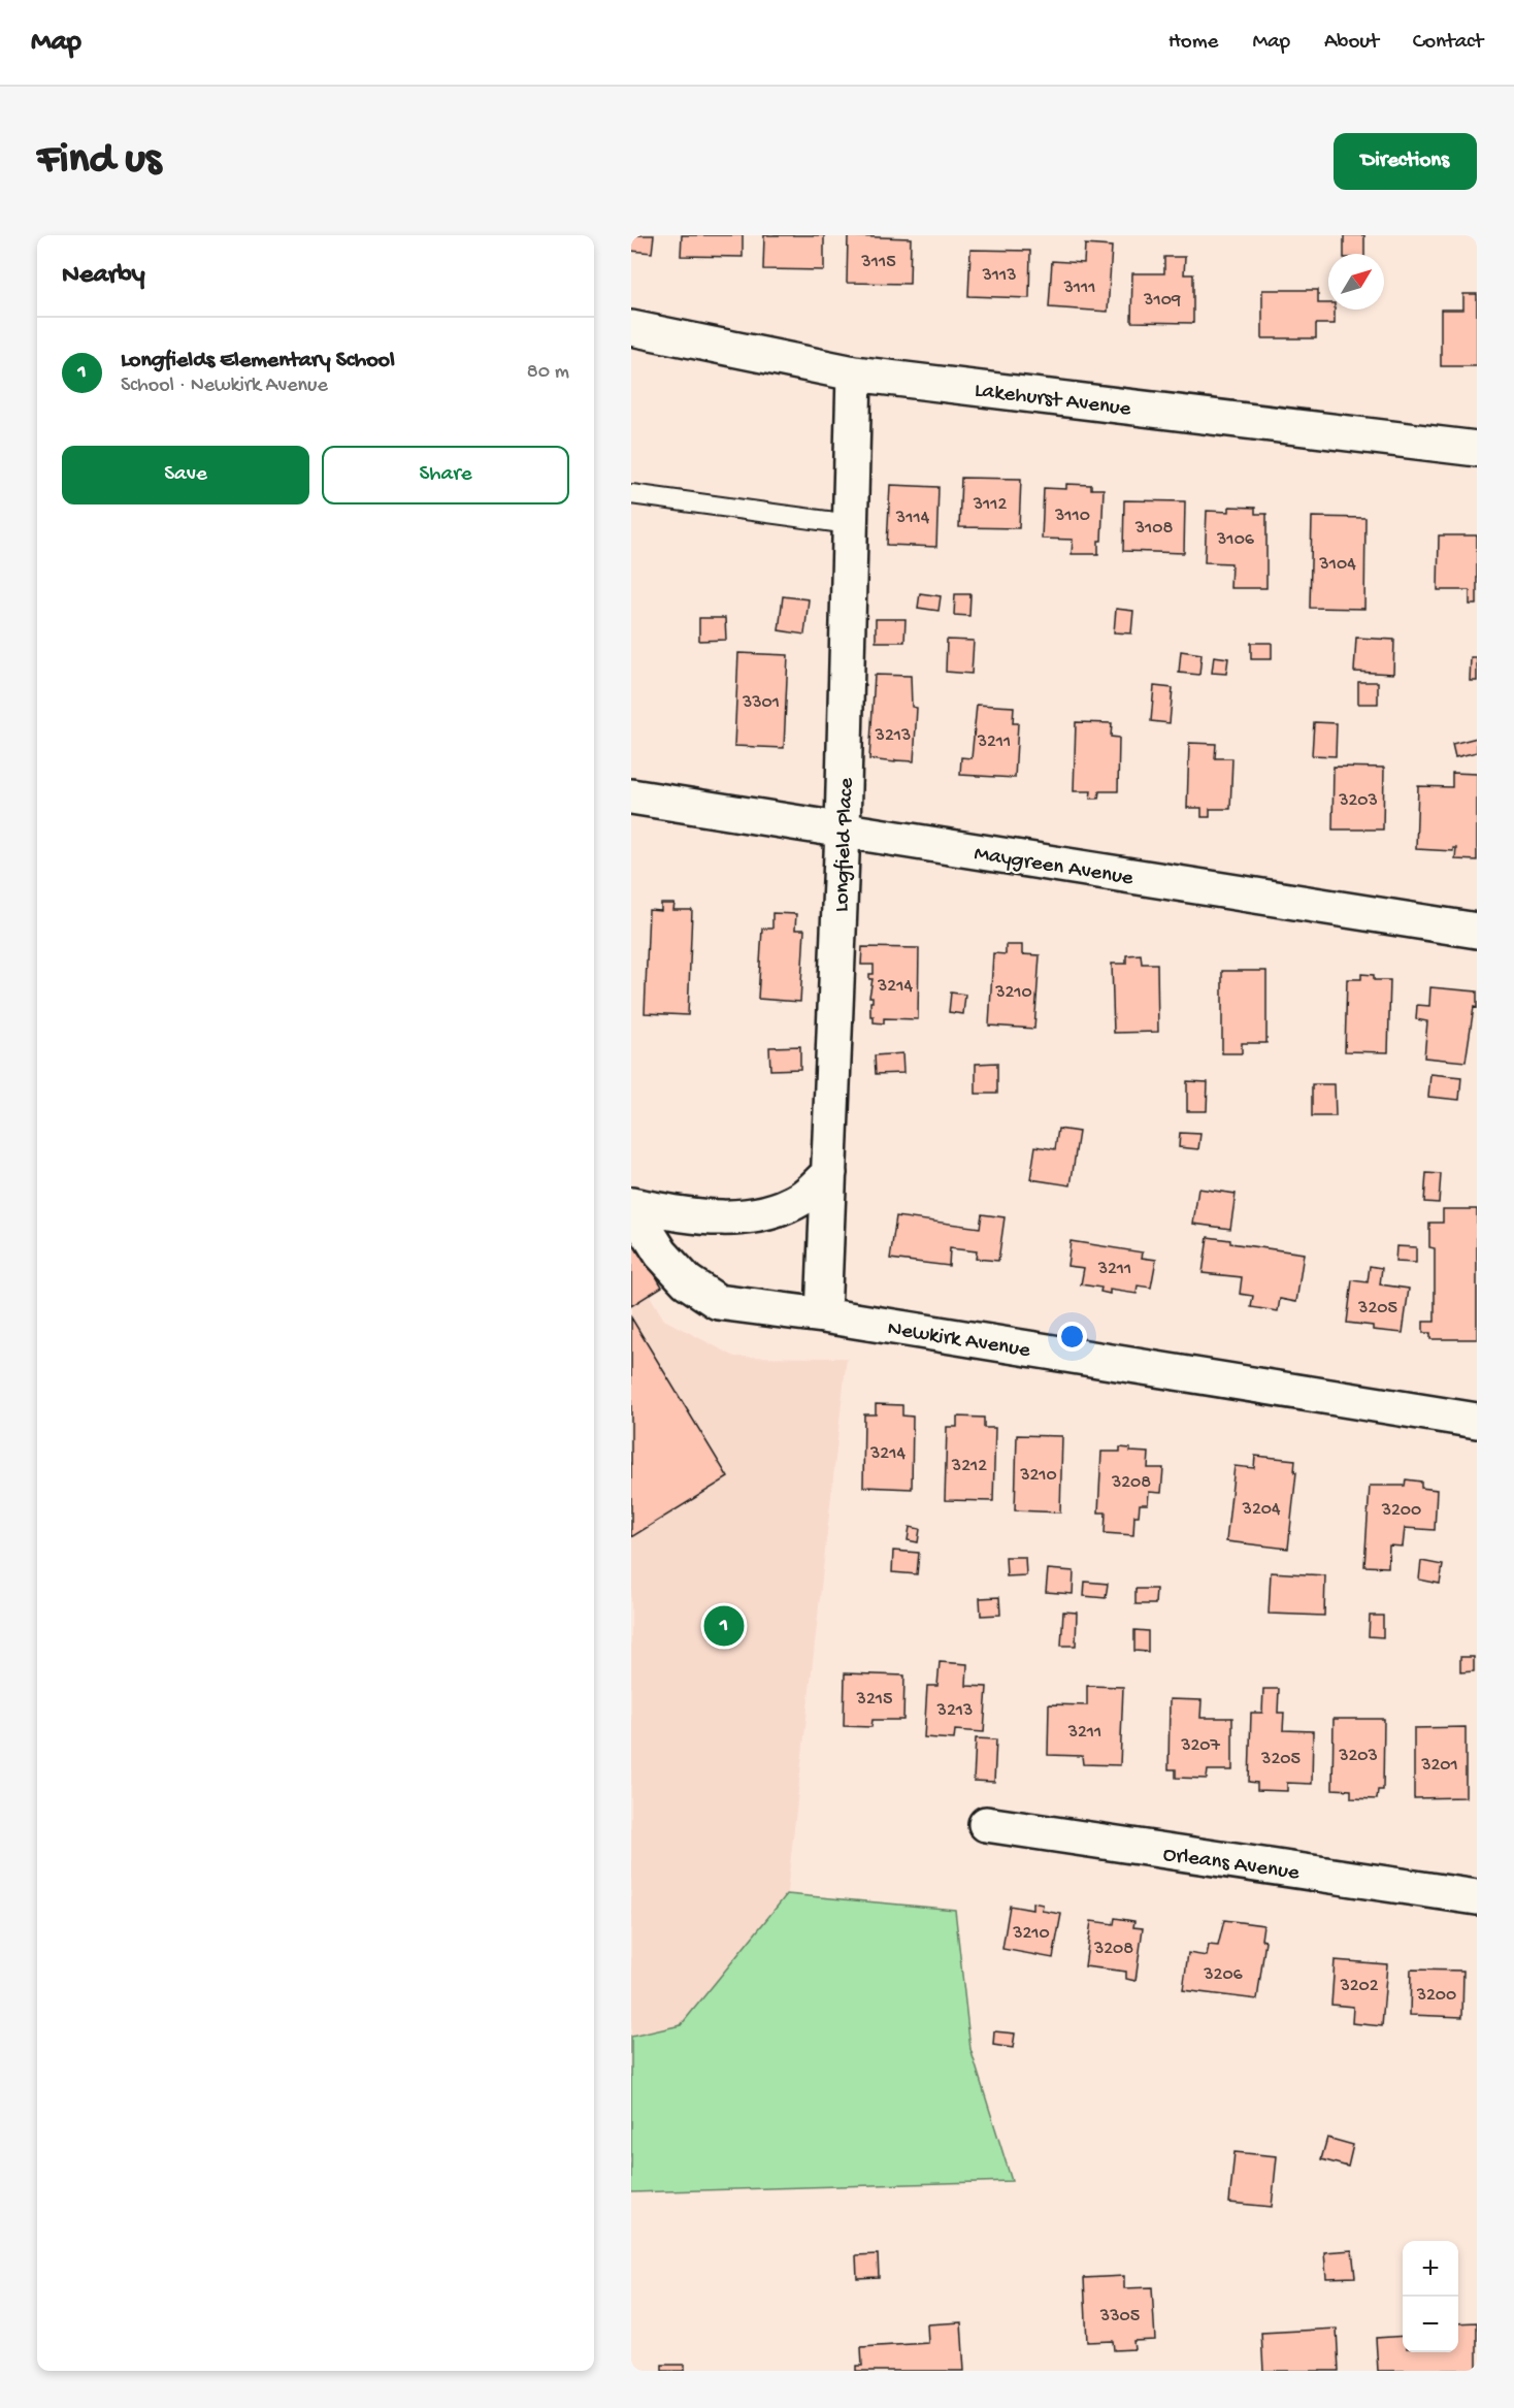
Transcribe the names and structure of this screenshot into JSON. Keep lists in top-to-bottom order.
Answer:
{
  "streets": {
    "street": [
      "Lakehurst Avenue",
      "Longfield Place",
      "Maygreen Avenue",
      "Newkirk Avenue",
      "Orleans Avenue"
    ]
  },
  "crossings": [
    ["Lakehurst Avenue", "Longfield Place"],
    ["Longfield Place", "Maygreen Avenue"],
    ["Longfield Place", "Newkirk Avenue"]
  ],
  "house_numbers": [
    "3115",
    "3113",
    "3111",
    "3109",
    "3112",
    "3110",
    "3114",
    "3108",
    "3106",
    "3104",
    "3301",
    "3213",
    "3211",
    "3203",
    "3214",
    "3210",
    "3211",
    "3205",
    "3214",
    "3212",
    "3210",
    "3208",
    "3204",
    "3200",
    "3215",
    "3213",
    "3211",
    "3207",
    "3203",
    "3205",
    "3201",
    "3210",
    "3208",
    "3206",
    "3202",
    "3200",
    "3305"
  ],
  "north": "top right",
  "page": {
    "header": "Map",
    "nav": [
      "Home",
      "Map",
      "About",
      "Contact"
    ],
    "buttons": [
      "Directions",
      ["Save", "Share"]
    ],
    "title": "Find us",
    "heading": "Nearby",
    "list": [
      {
        "mark": "1",
        "name": "Longfields Elementary School",
        "note": "School · Newkirk Avenue",
        "value": "80 m"
      }
    ],
    "pins": "1",
    "map_buttons": ["+", "−"]
  }
}
